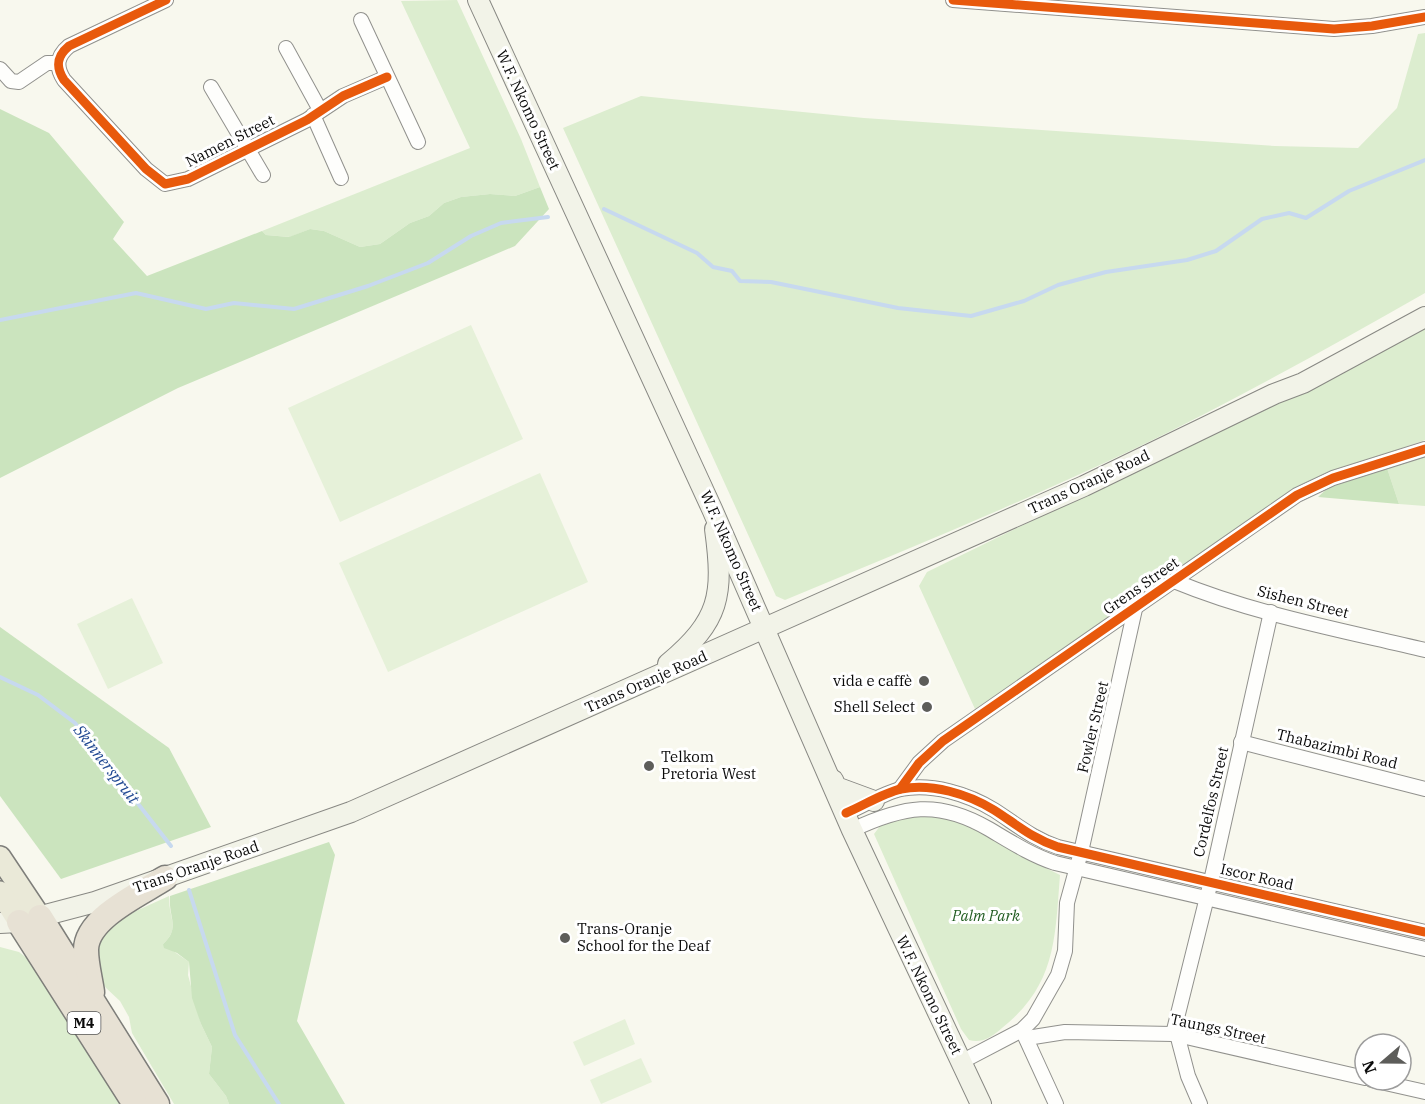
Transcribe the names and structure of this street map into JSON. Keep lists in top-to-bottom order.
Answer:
{
  "streets": {
    "highway": ["M4"],
    "main road": ["W.F. Nkomo Street", "Trans Oranje Road"],
    "street": [
      "Namen Street",
      "Grens Street",
      "Sishen Street",
      "Fowler Street",
      "Thabazimbi Road",
      "Cordelfos Street",
      "Iscor Road",
      "Taungs Street"
    ]
  },
  "crossings": [
    ["W.F. Nkomo Street", "Trans Oranje Road"],
    ["W.F. Nkomo Street", "Iscor Road"],
    ["W.F. Nkomo Street", "Taungs Street"],
    ["Trans Oranje Road", "M4"],
    ["Grens Street", "Sishen Street"],
    ["Grens Street", "Fowler Street"],
    ["Grens Street", "Iscor Road"],
    ["Sishen Street", "Cordelfos Street"],
    ["Fowler Street", "Iscor Road"],
    ["Fowler Street", "Taungs Street"],
    ["Thabazimbi Road", "Cordelfos Street"],
    ["Cordelfos Street", "Iscor Road"],
    ["Cordelfos Street", "Taungs Street"]
  ],
  "water": ["Skinnerspruit"],
  "parks": ["Palm Park"],
  "places": [
    "vida e caffè",
    "Shell Select",
    "Telkom Pretoria West",
    "Trans-Oranje School for the Deaf"
  ],
  "north": "left"
}
